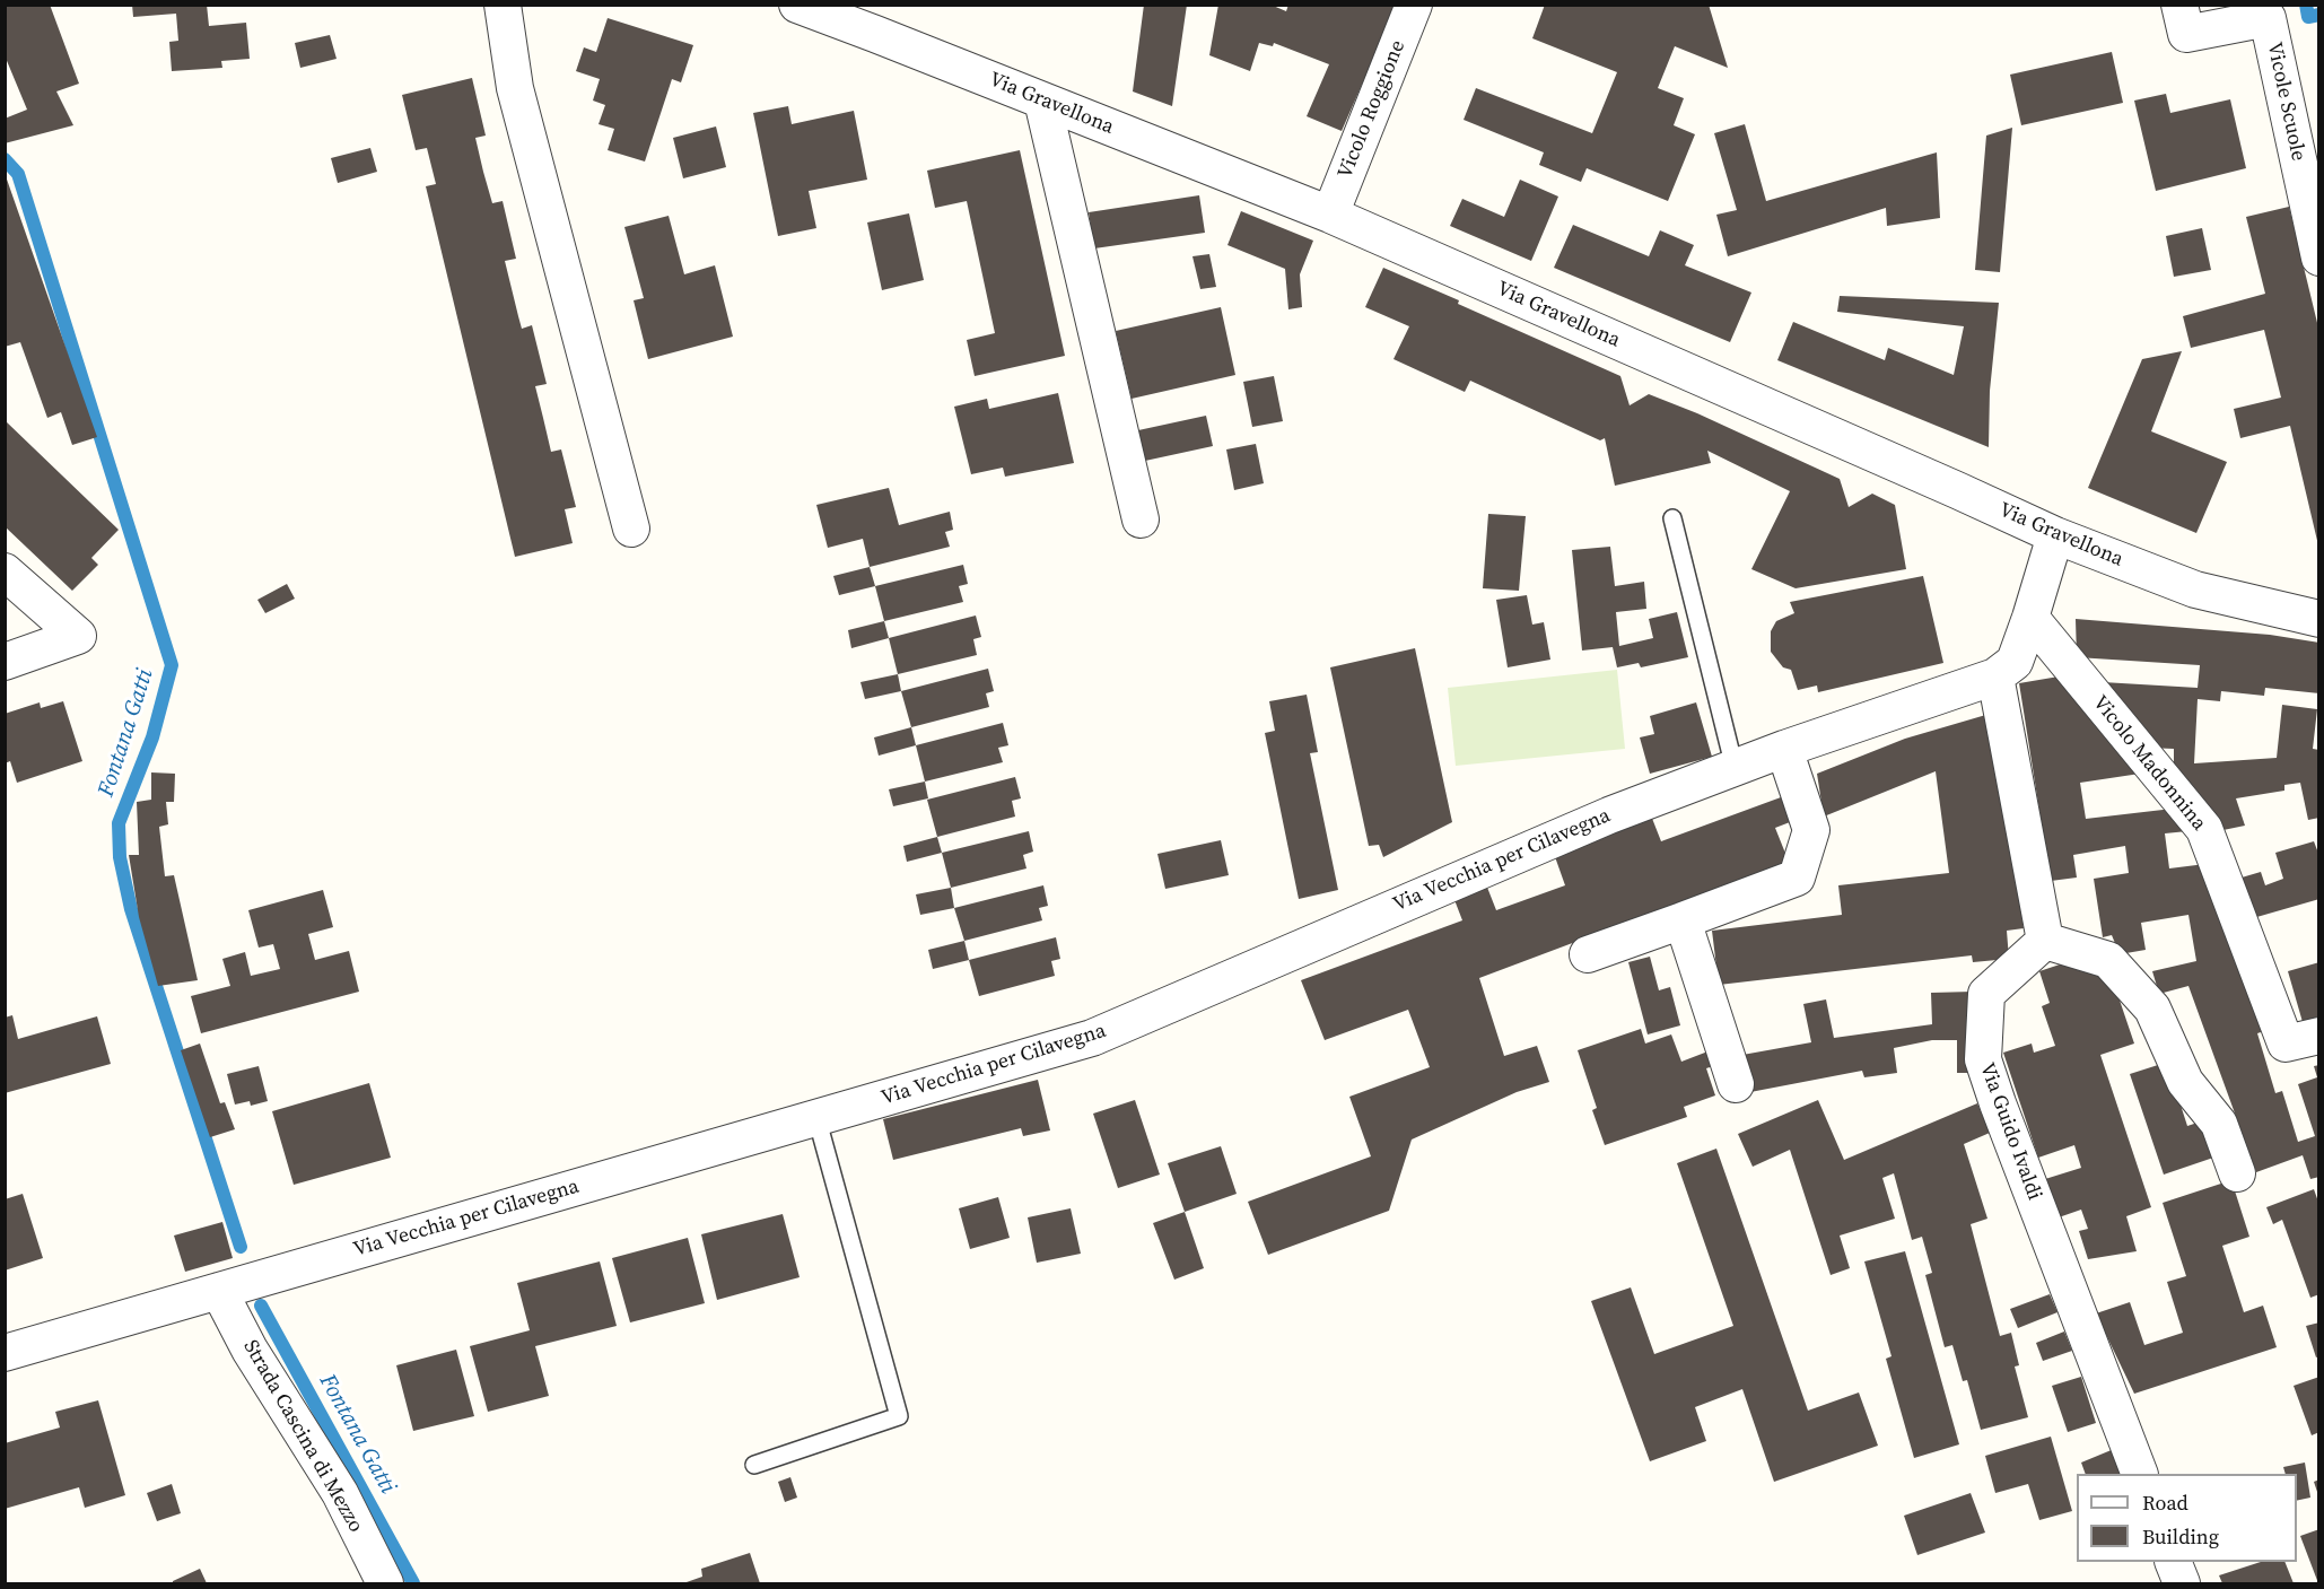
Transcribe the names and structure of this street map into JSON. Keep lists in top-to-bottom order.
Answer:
{
  "streets": {
    "street": [
      "Vicole Scuole",
      "Via Gravellona",
      "Vicolo Roggione",
      "Vicolo Madonnina",
      "Via Vecchia per Cilavegna",
      "Via Guido Ivaldi",
      "Strada Cascina di Mezzo"
    ]
  },
  "crossings": [
    ["Via Gravellona", "Vicolo Roggione"],
    ["Via Gravellona", "Via Vecchia per Cilavegna"],
    ["Vicolo Madonnina", "Via Vecchia per Cilavegna"],
    ["Via Vecchia per Cilavegna", "Strada Cascina di Mezzo"]
  ],
  "water": ["Fontana Gatti"],
  "legend": ["Road", "Building"]
}
